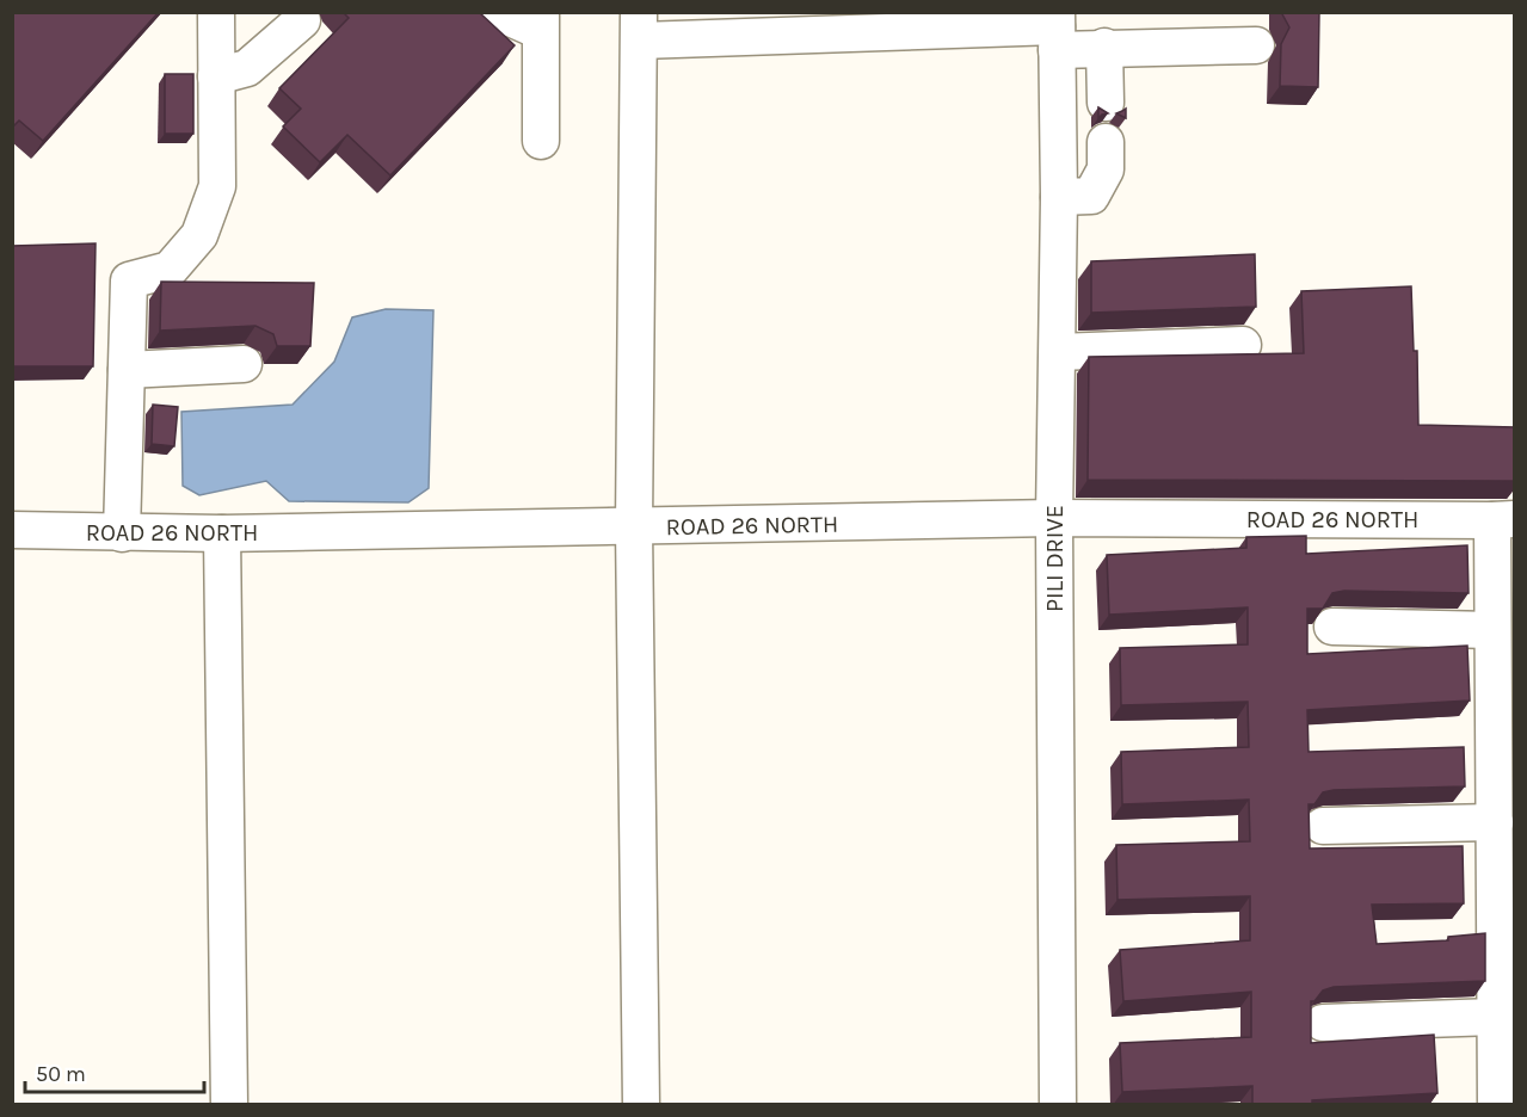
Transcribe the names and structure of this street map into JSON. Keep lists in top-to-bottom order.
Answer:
{
  "streets": {
    "street": ["ROAD 26 NORTH", "PILI DRIVE"]
  },
  "crossings": [
    ["ROAD 26 NORTH", "PILI DRIVE"]
  ],
  "scale_bar": "50 m"
}
